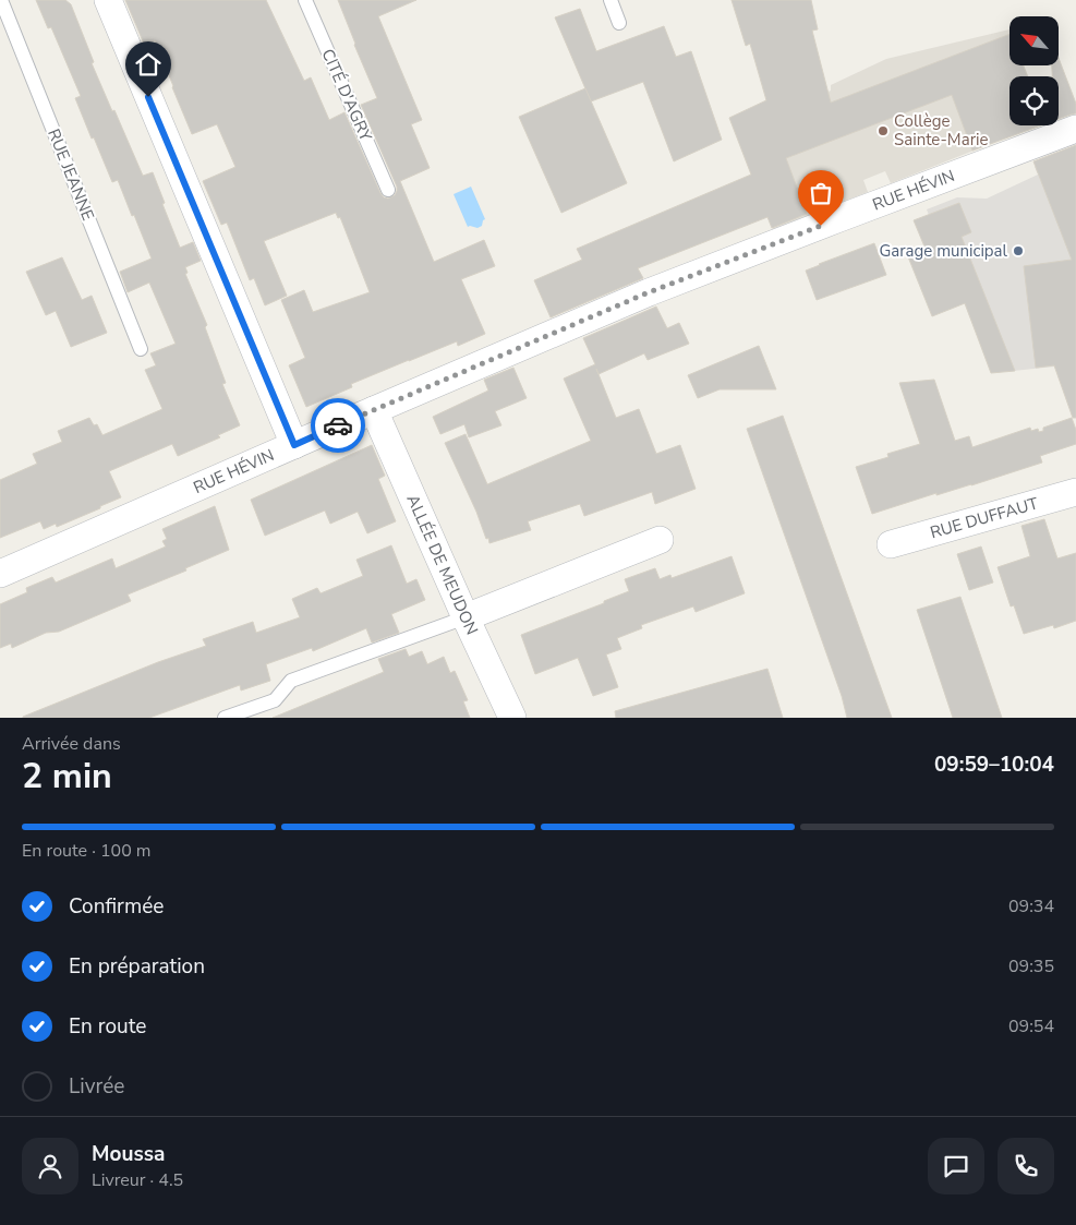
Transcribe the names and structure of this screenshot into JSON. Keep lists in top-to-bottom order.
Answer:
{
  "streets": {
    "street": ["RUE HÉVIN", "RUE DUFFAUT", "ALLÉE DE MEUDON"],
    "lane": ["CITÉ D'AGRY", "RUE JEANNE"]
  },
  "crossings": [
    ["RUE HÉVIN", "ALLÉE DE MEUDON"]
  ],
  "places": ["Collège Sainte-Marie", "Garage municipal"],
  "north": "top left",
  "page": {
    "heading": ["2 min", "Arrivée dans", "09:59–10:04"],
    "panel": ["Moussa", "Livreur · 4.5"],
    "bar": "En route · 100 m",
    "list": [
      ["Confirmée", "09:34"],
      ["En préparation", "09:35"],
      ["En route", "09:54"],
      "Livrée"
    ]
  }
}
